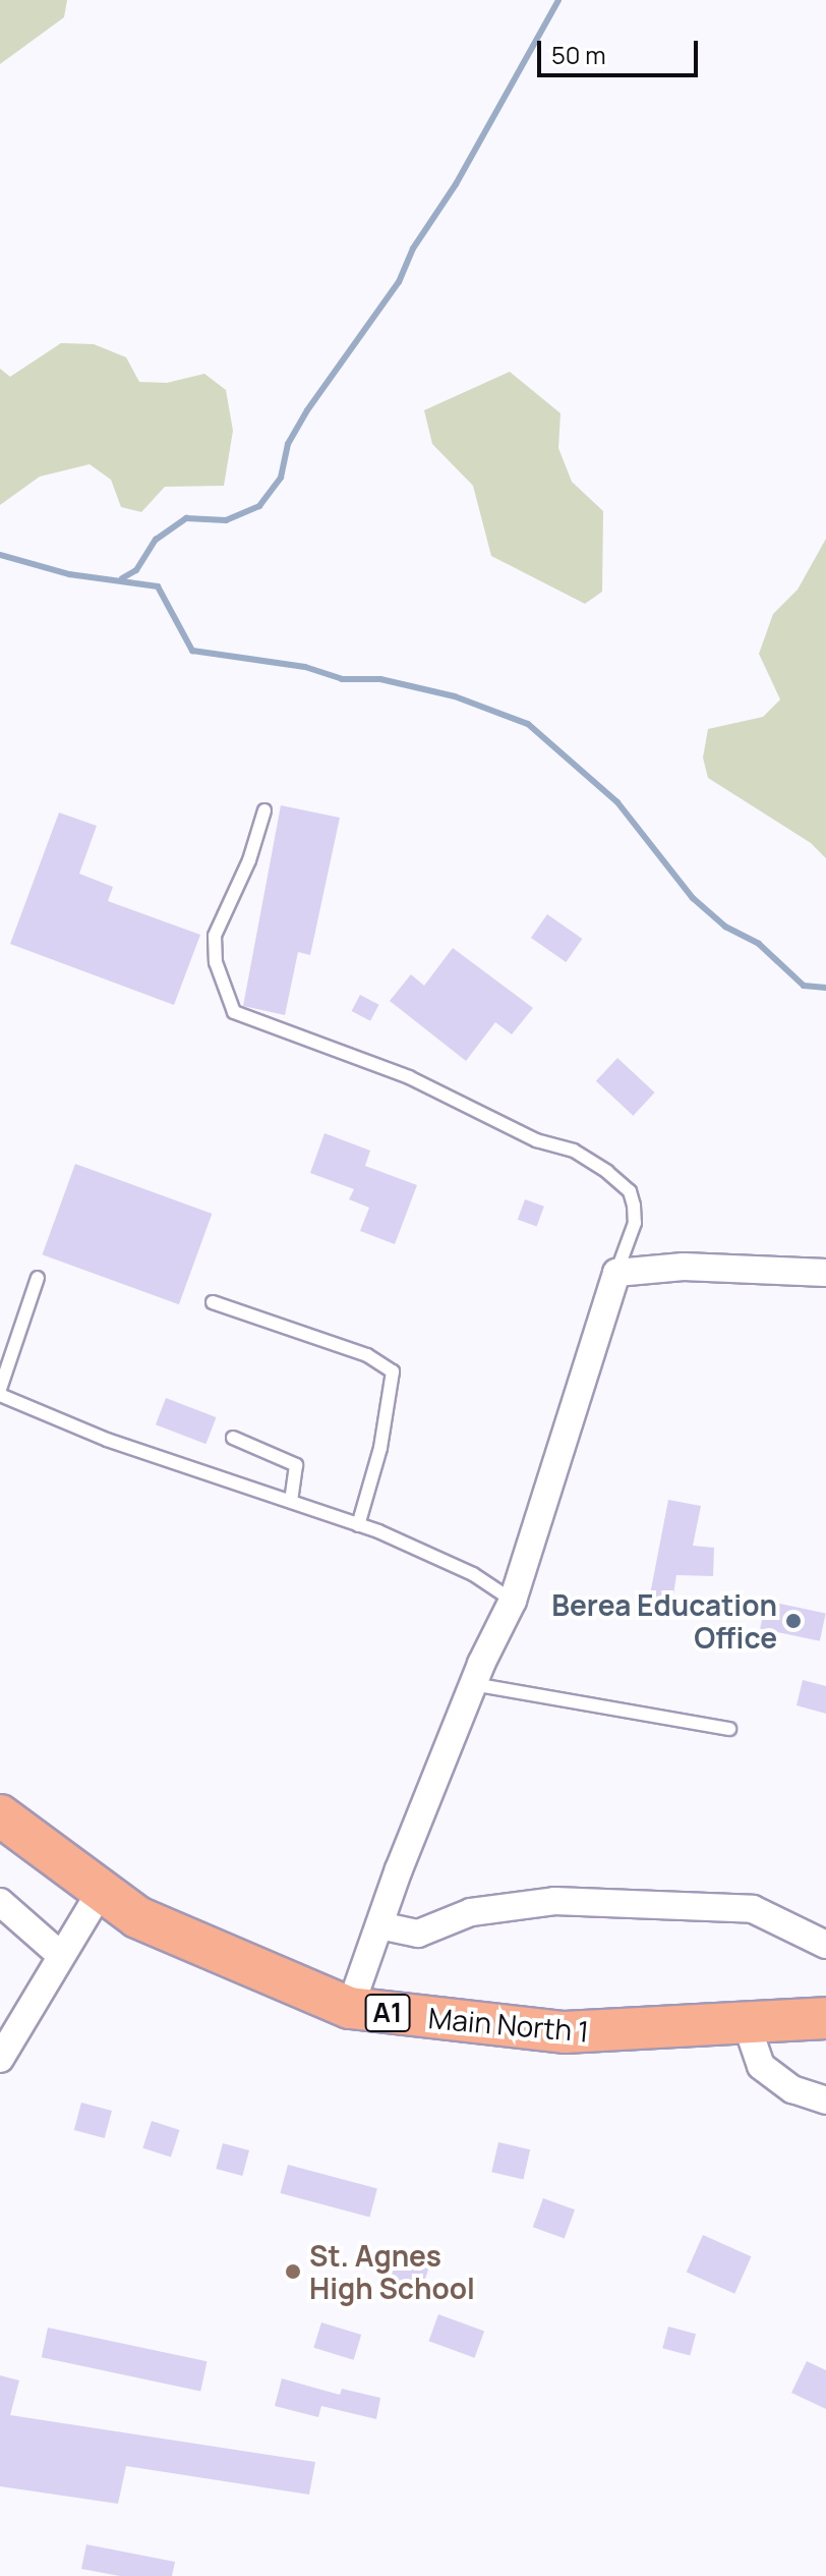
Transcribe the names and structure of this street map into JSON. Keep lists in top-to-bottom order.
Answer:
{
  "streets": {
    "main road": ["A1", "Main North 1"]
  },
  "places": ["Berea Education Office", "St. Agnes High School"],
  "scale_bar": "50 m"
}
